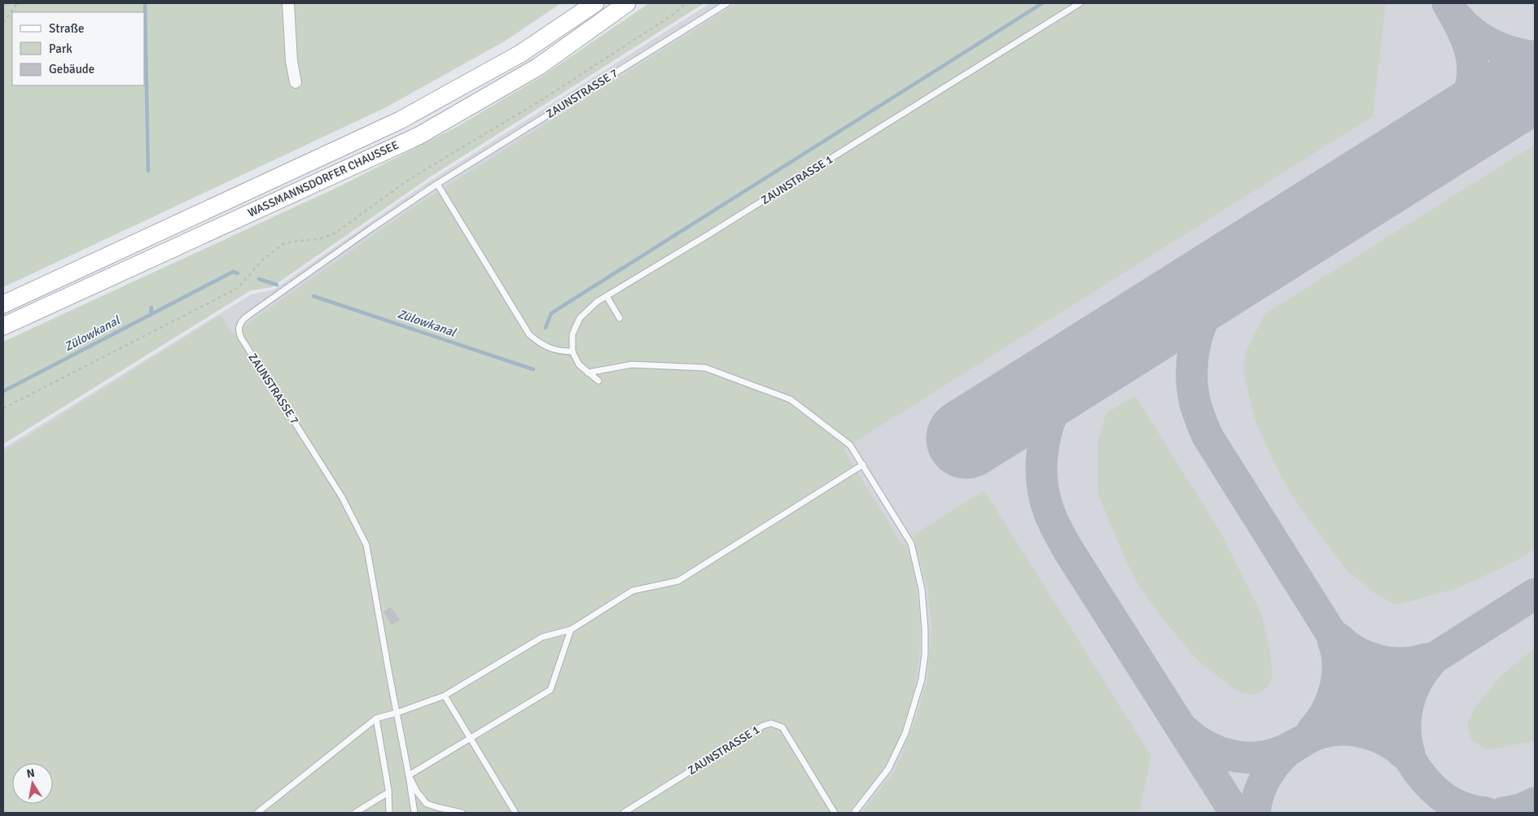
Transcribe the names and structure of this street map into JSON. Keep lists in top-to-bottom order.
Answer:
{
  "streets": {
    "main road": ["WASSMANNSDORFER CHAUSSEE"],
    "lane": ["ZAUNSTRASSE 7", "ZAUNSTRASSE 1"]
  },
  "water": ["Zülowkanal"],
  "legend": ["Straße", "Park", "Gebäude"],
  "north": "top"
}
